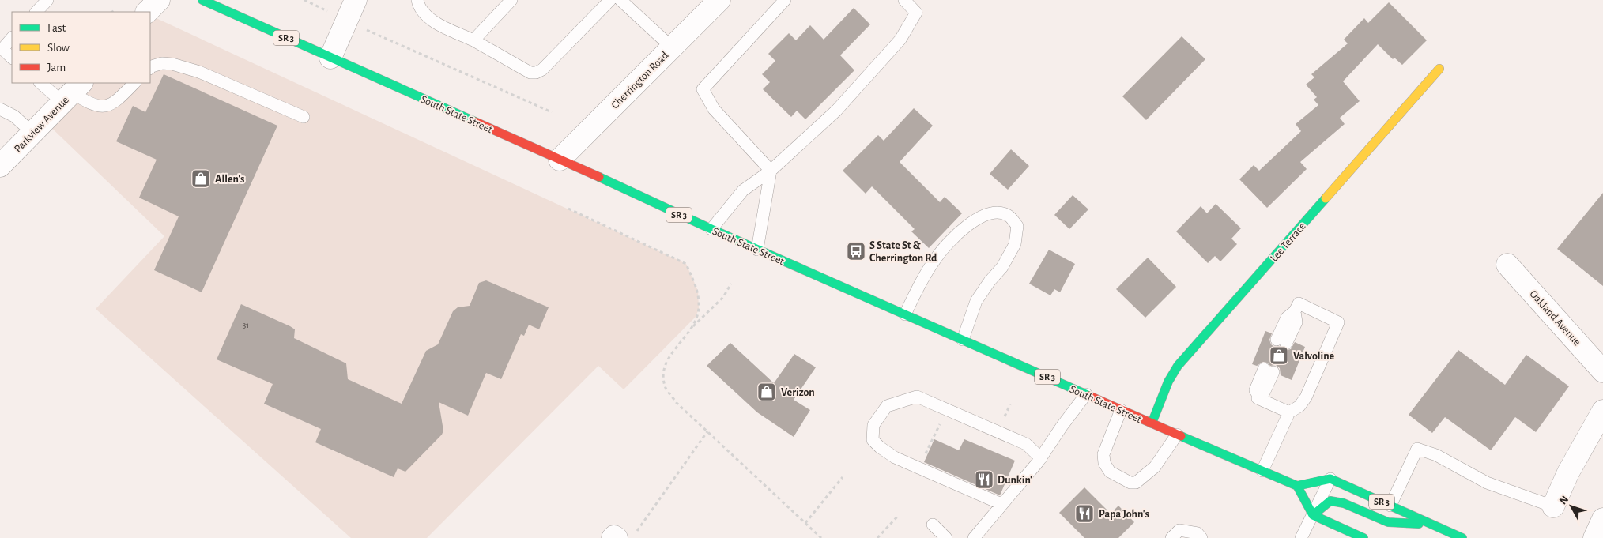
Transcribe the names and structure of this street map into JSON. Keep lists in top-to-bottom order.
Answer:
{
  "streets": {
    "main road": ["SR 3", "South State Street", "Lee Terrace"],
    "street": ["Cherrington Road", "Parkview Avenue", "Oakland Avenue"]
  },
  "crossings": [
    ["Cherrington Road", "South State Street"],
    ["South State Street", "Lee Terrace"]
  ],
  "places": {
    "shop": ["Allen's", "Valvoline", "Verizon"],
    "bus stop": ["S State St & Cherrington Rd"],
    "restaurant": ["Dunkin'", "Papa John's"]
  },
  "house_numbers": ["31"],
  "legend": ["Fast", "Slow", "Jam"],
  "north": "top left"
}
